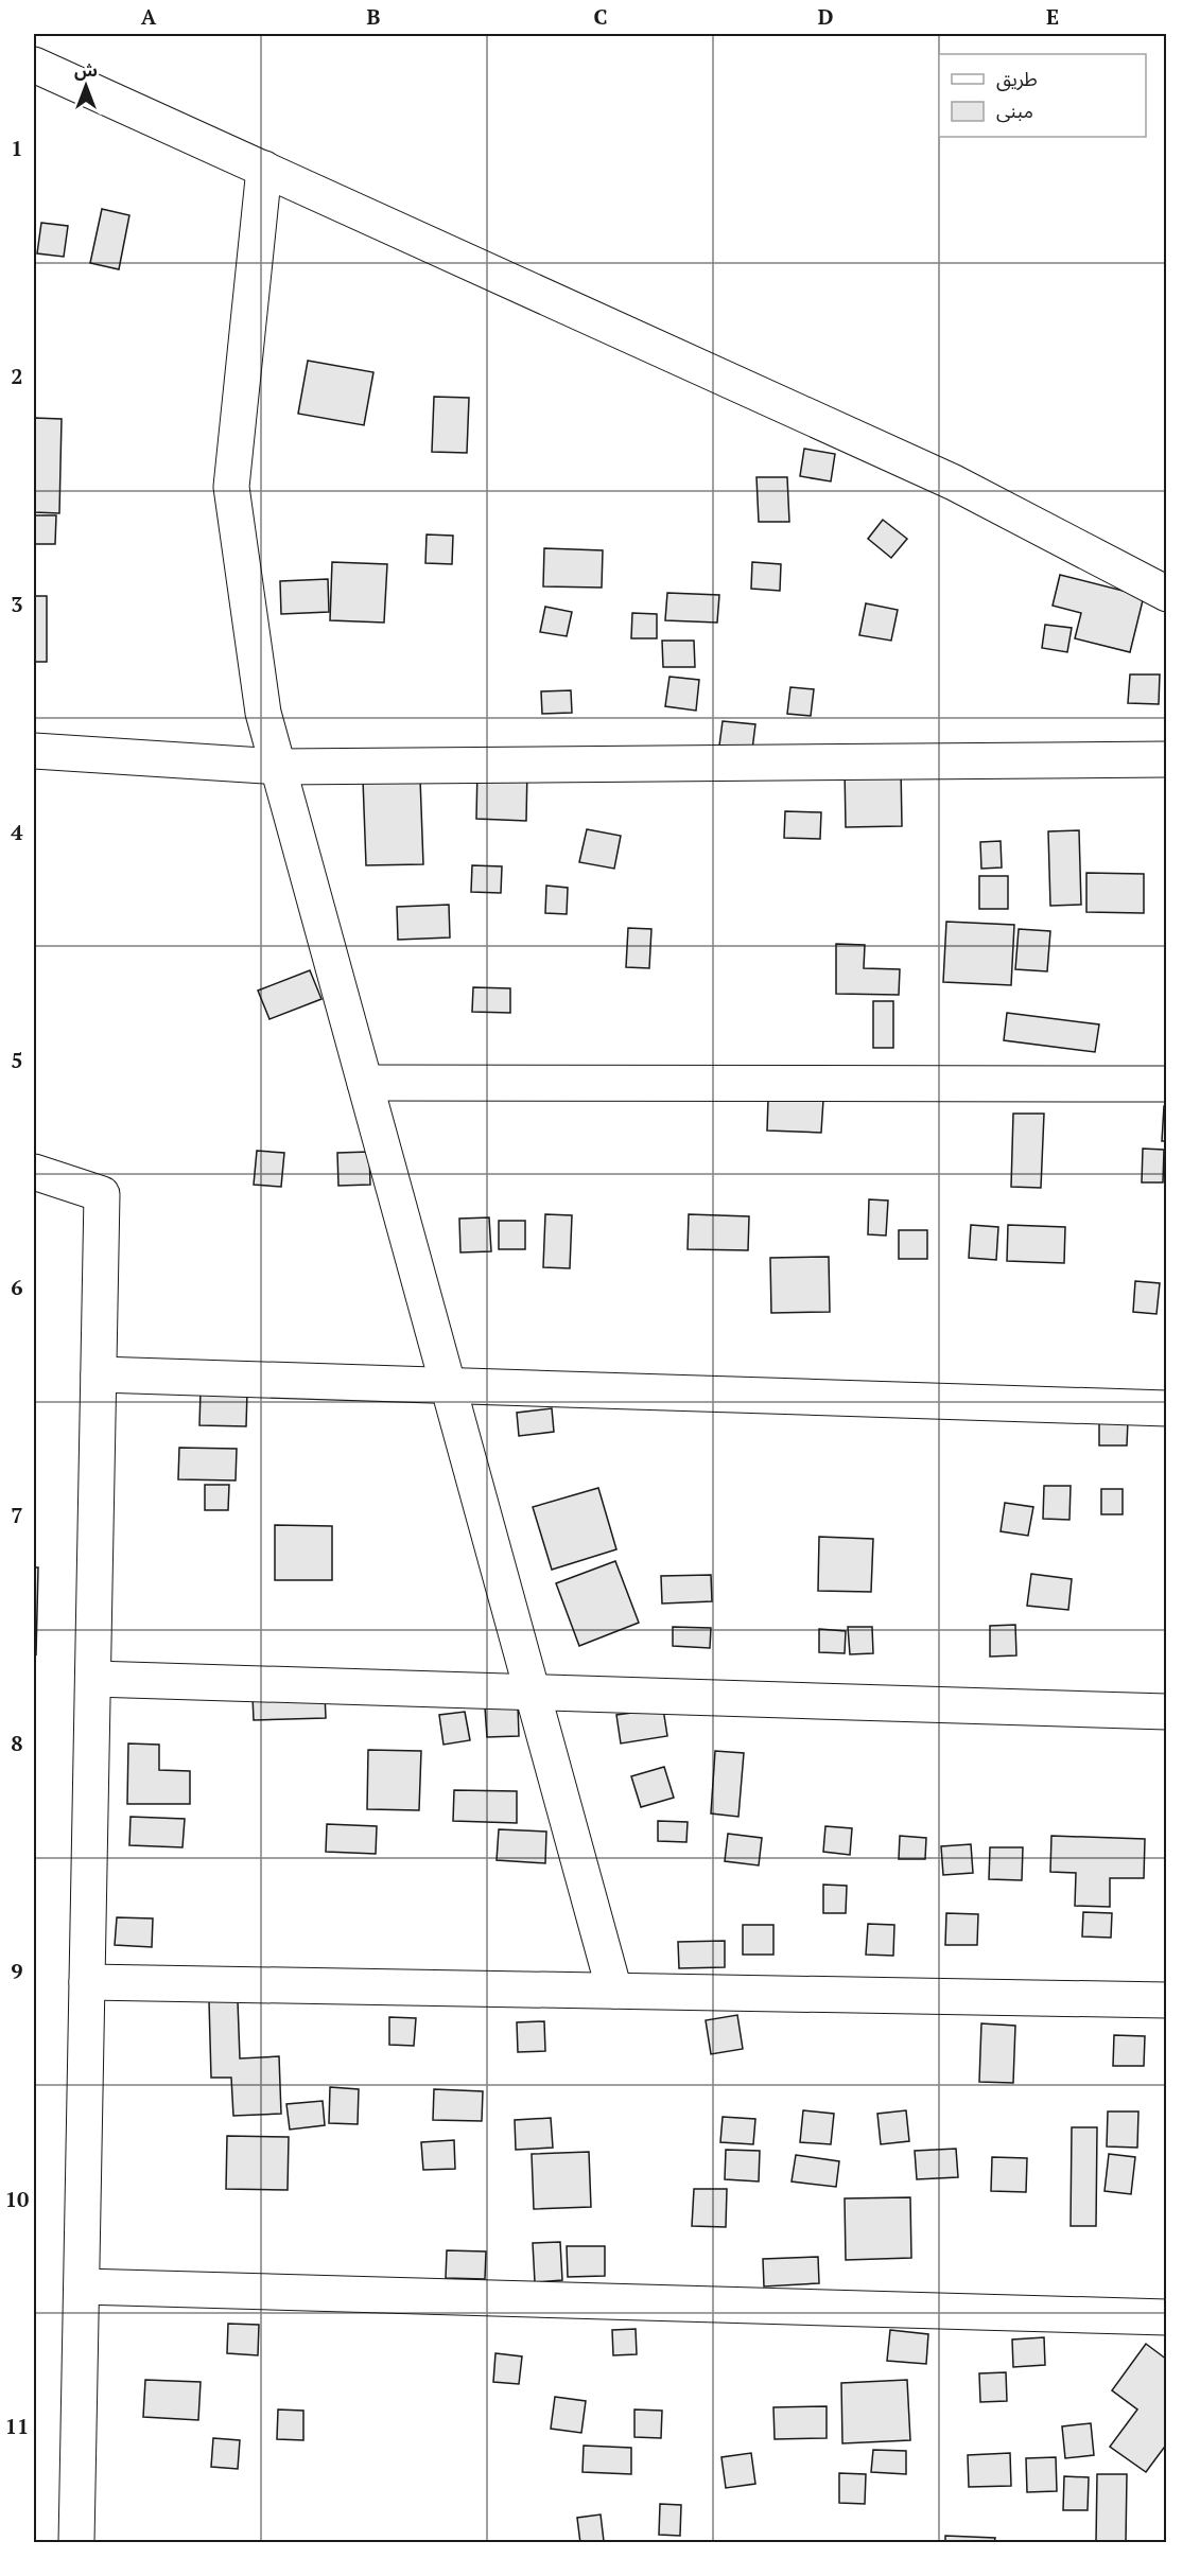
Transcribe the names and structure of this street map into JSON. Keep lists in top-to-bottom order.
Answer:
{
  "legend": ["طريق", "مبنى"],
  "north": "top",
  "grid": {
    "columns": [
      "A",
      "B",
      "C",
      "D",
      "E"
    ],
    "rows": [
      "1",
      "2",
      "3",
      "4",
      "5",
      "6",
      "7",
      "8",
      "9",
      "10",
      "11"
    ]
  }
}
